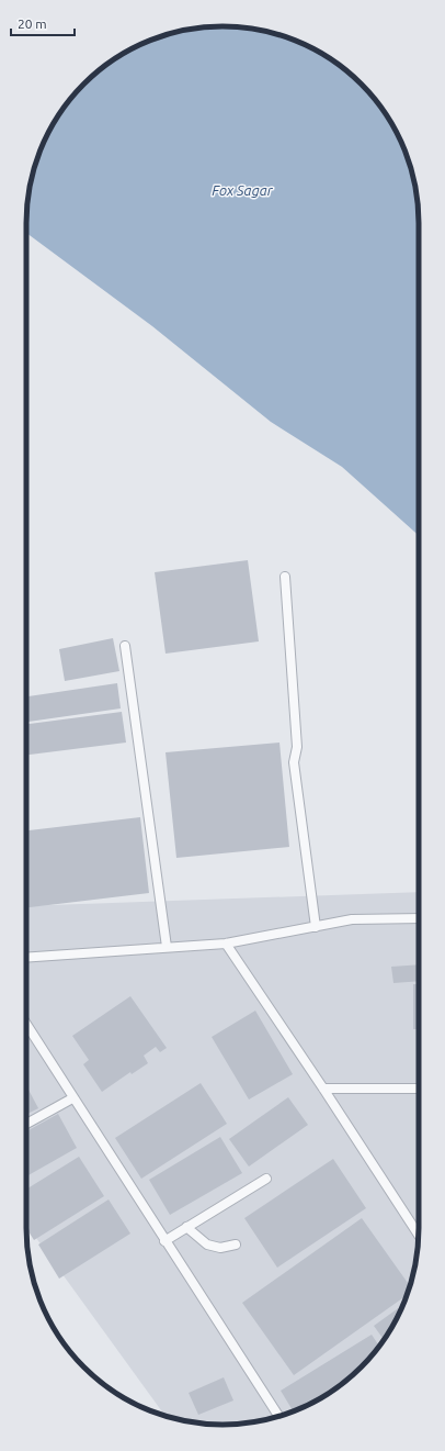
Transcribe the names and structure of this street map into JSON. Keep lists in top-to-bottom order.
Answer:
{
  "water": ["Fox Sagar"],
  "scale_bar": "20 m"
}
